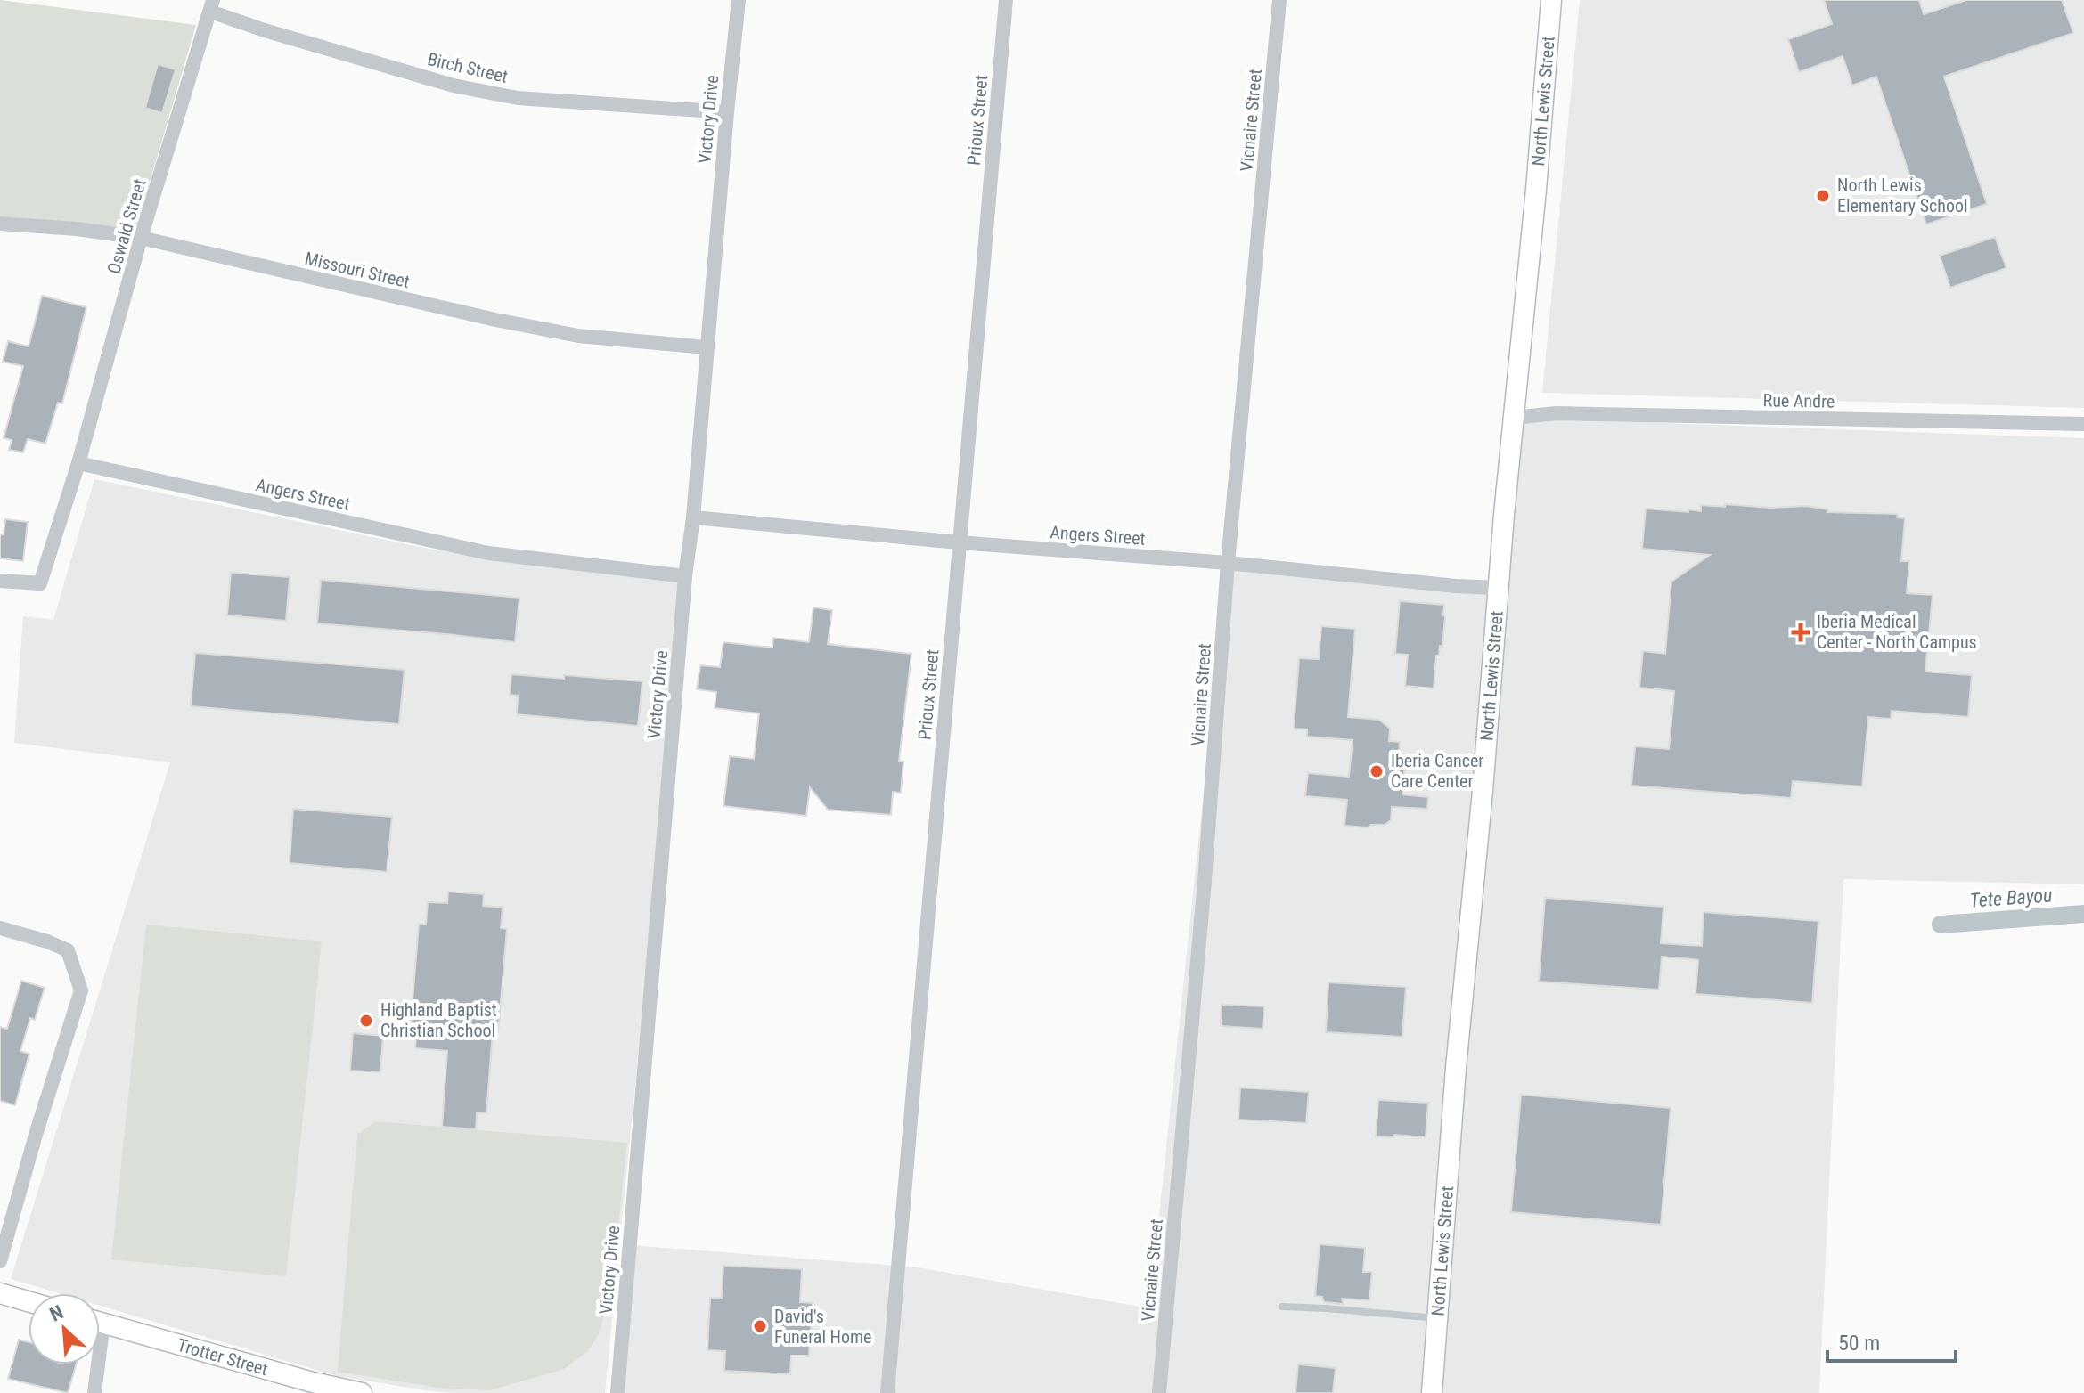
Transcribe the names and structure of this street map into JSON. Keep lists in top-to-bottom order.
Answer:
{
  "streets": {
    "main road": ["North Lewis Street", "Trotter Street"],
    "street": [
      "Birch Street",
      "Victory Drive",
      "Prioux Street",
      "Vicnaire Street",
      "Oswald Street",
      "Missouri Street",
      "Rue Andre",
      "Angers Street"
    ]
  },
  "crossings": [
    ["Birch Street", "Victory Drive"],
    ["Birch Street", "Oswald Street"],
    ["North Lewis Street", "Rue Andre"],
    ["North Lewis Street", "Angers Street"],
    ["Victory Drive", "Missouri Street"],
    ["Victory Drive", "Angers Street"],
    ["Prioux Street", "Angers Street"],
    ["Vicnaire Street", "Angers Street"],
    ["Oswald Street", "Missouri Street"],
    ["Oswald Street", "Angers Street"]
  ],
  "water": ["Tete Bayou"],
  "places": {
    "other": [
      "North Lewis Elementary School",
      "Iberia Cancer Care Center",
      "Highland Baptist Christian School",
      "David's Funeral Home"
    ],
    "health": ["Iberia Medical Center - North Campus"]
  },
  "scale_bar": "50 m",
  "north": "top left"
}
